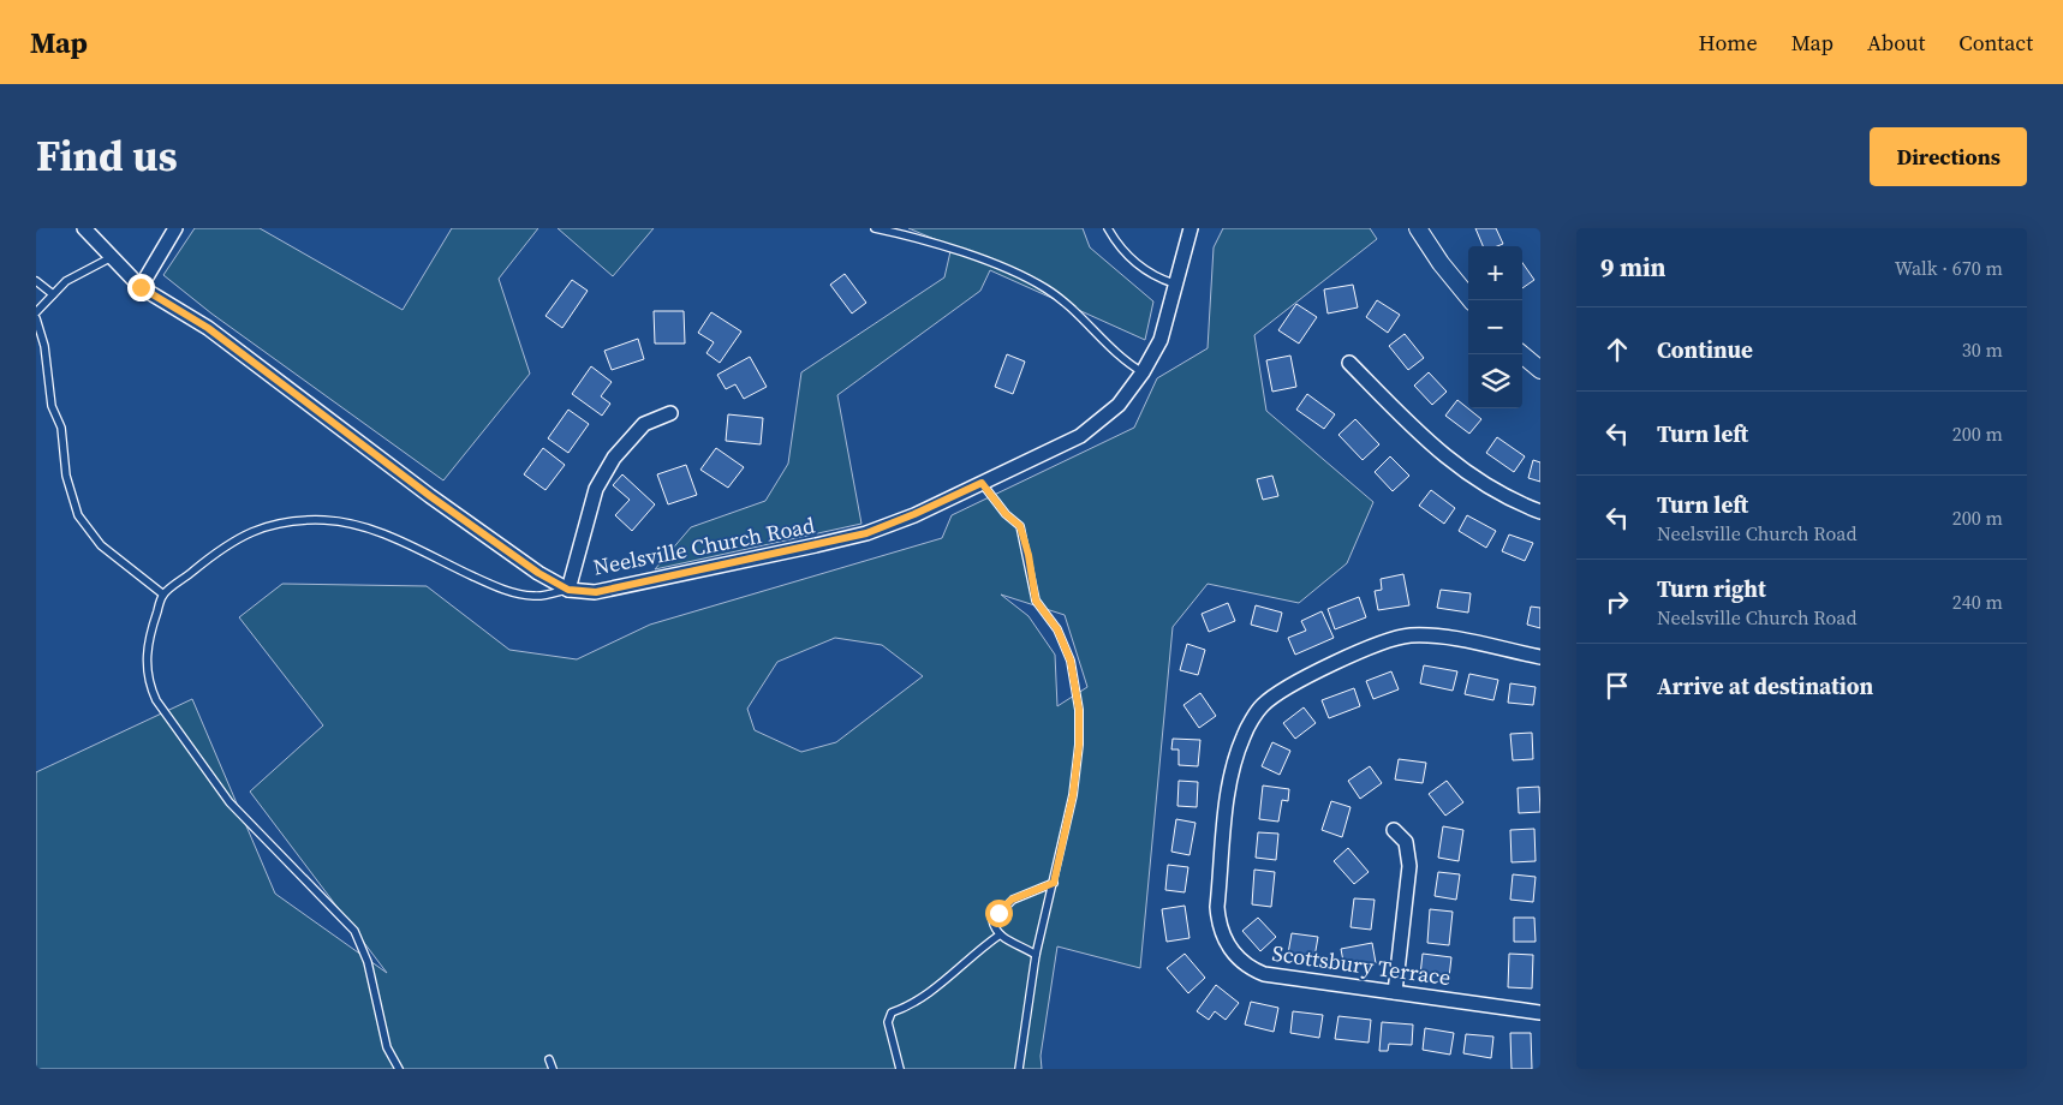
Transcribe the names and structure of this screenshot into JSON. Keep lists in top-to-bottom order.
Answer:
{
  "streets": {
    "street": ["Neelsville Church Road", "Scottsbury Terrace"]
  },
  "page": {
    "header": "Map",
    "nav": [
      "Home",
      "Map",
      "About",
      "Contact"
    ],
    "title": "Find us",
    "buttons": "Directions",
    "heading": ["9 min", "Walk · 670 m"],
    "map_buttons": ["+", "−"],
    "list": [
      ["Continue", "30 m"],
      ["Turn left", "200 m"],
      ["Turn left", "Neelsville Church Road", "200 m"],
      ["Turn right", "Neelsville Church Road", "240 m"],
      "Arrive at destination"
    ]
  }
}
